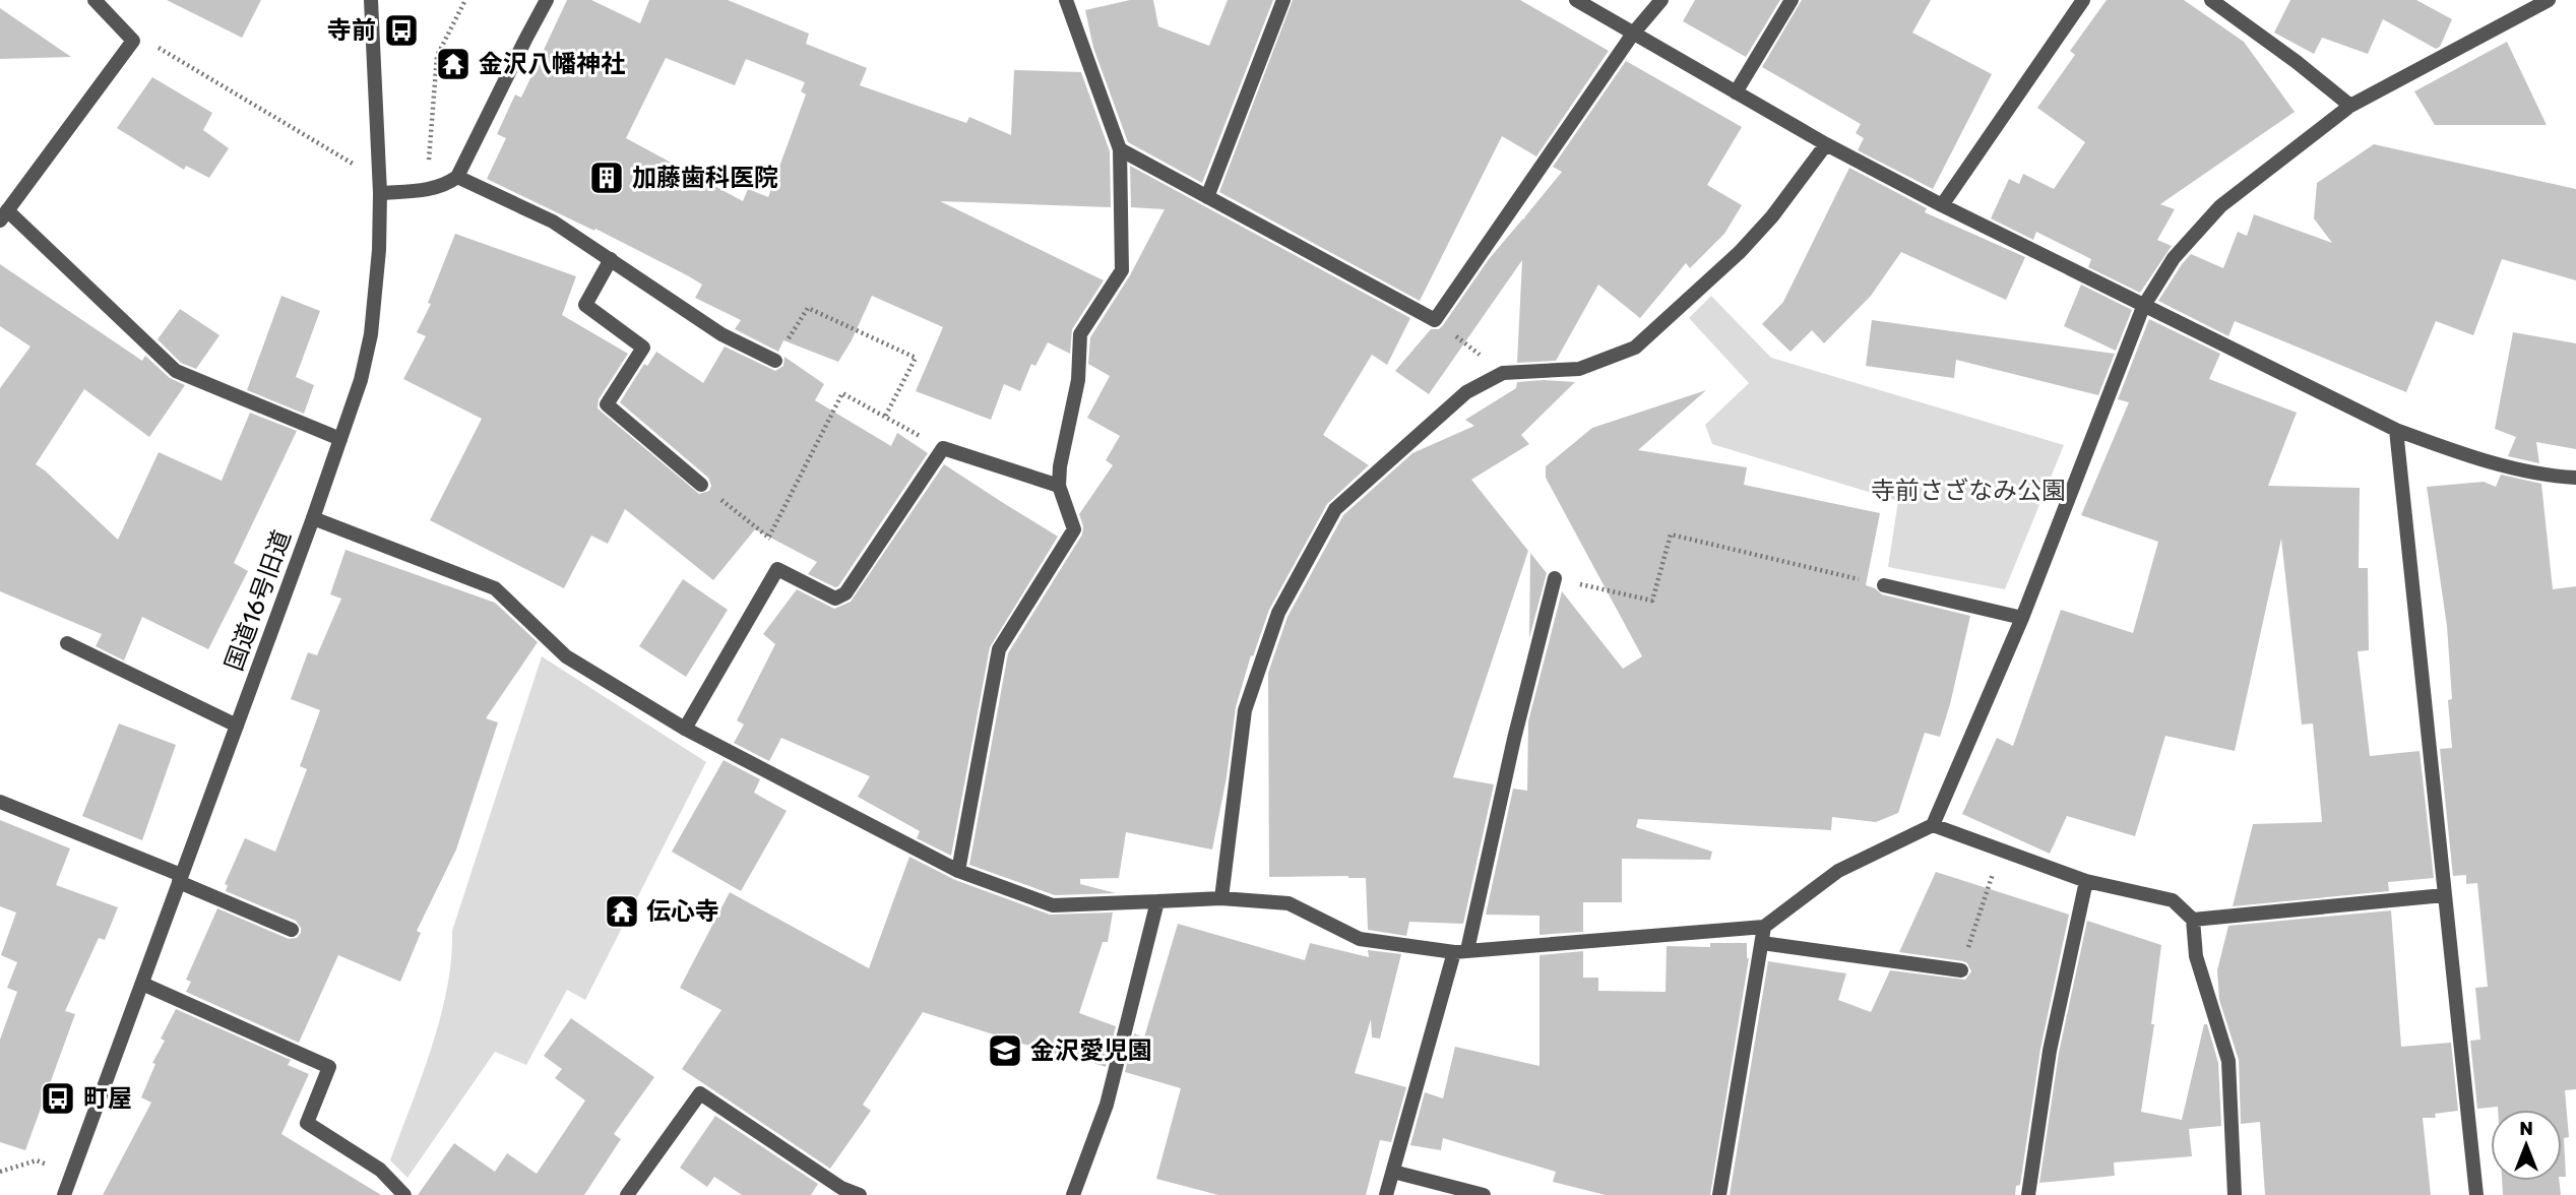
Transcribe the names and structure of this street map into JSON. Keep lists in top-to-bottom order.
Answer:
{
  "streets": {
    "street": ["国道16号旧道"]
  },
  "parks": ["寺前さざなみ公園"],
  "places": {
    "bus stop": ["寺前", "町屋"],
    "temple": ["金沢八幡神社", "伝心寺"],
    "building": ["加藤歯科医院"],
    "school or university": ["金沢愛児園"]
  },
  "north": "top"
}
